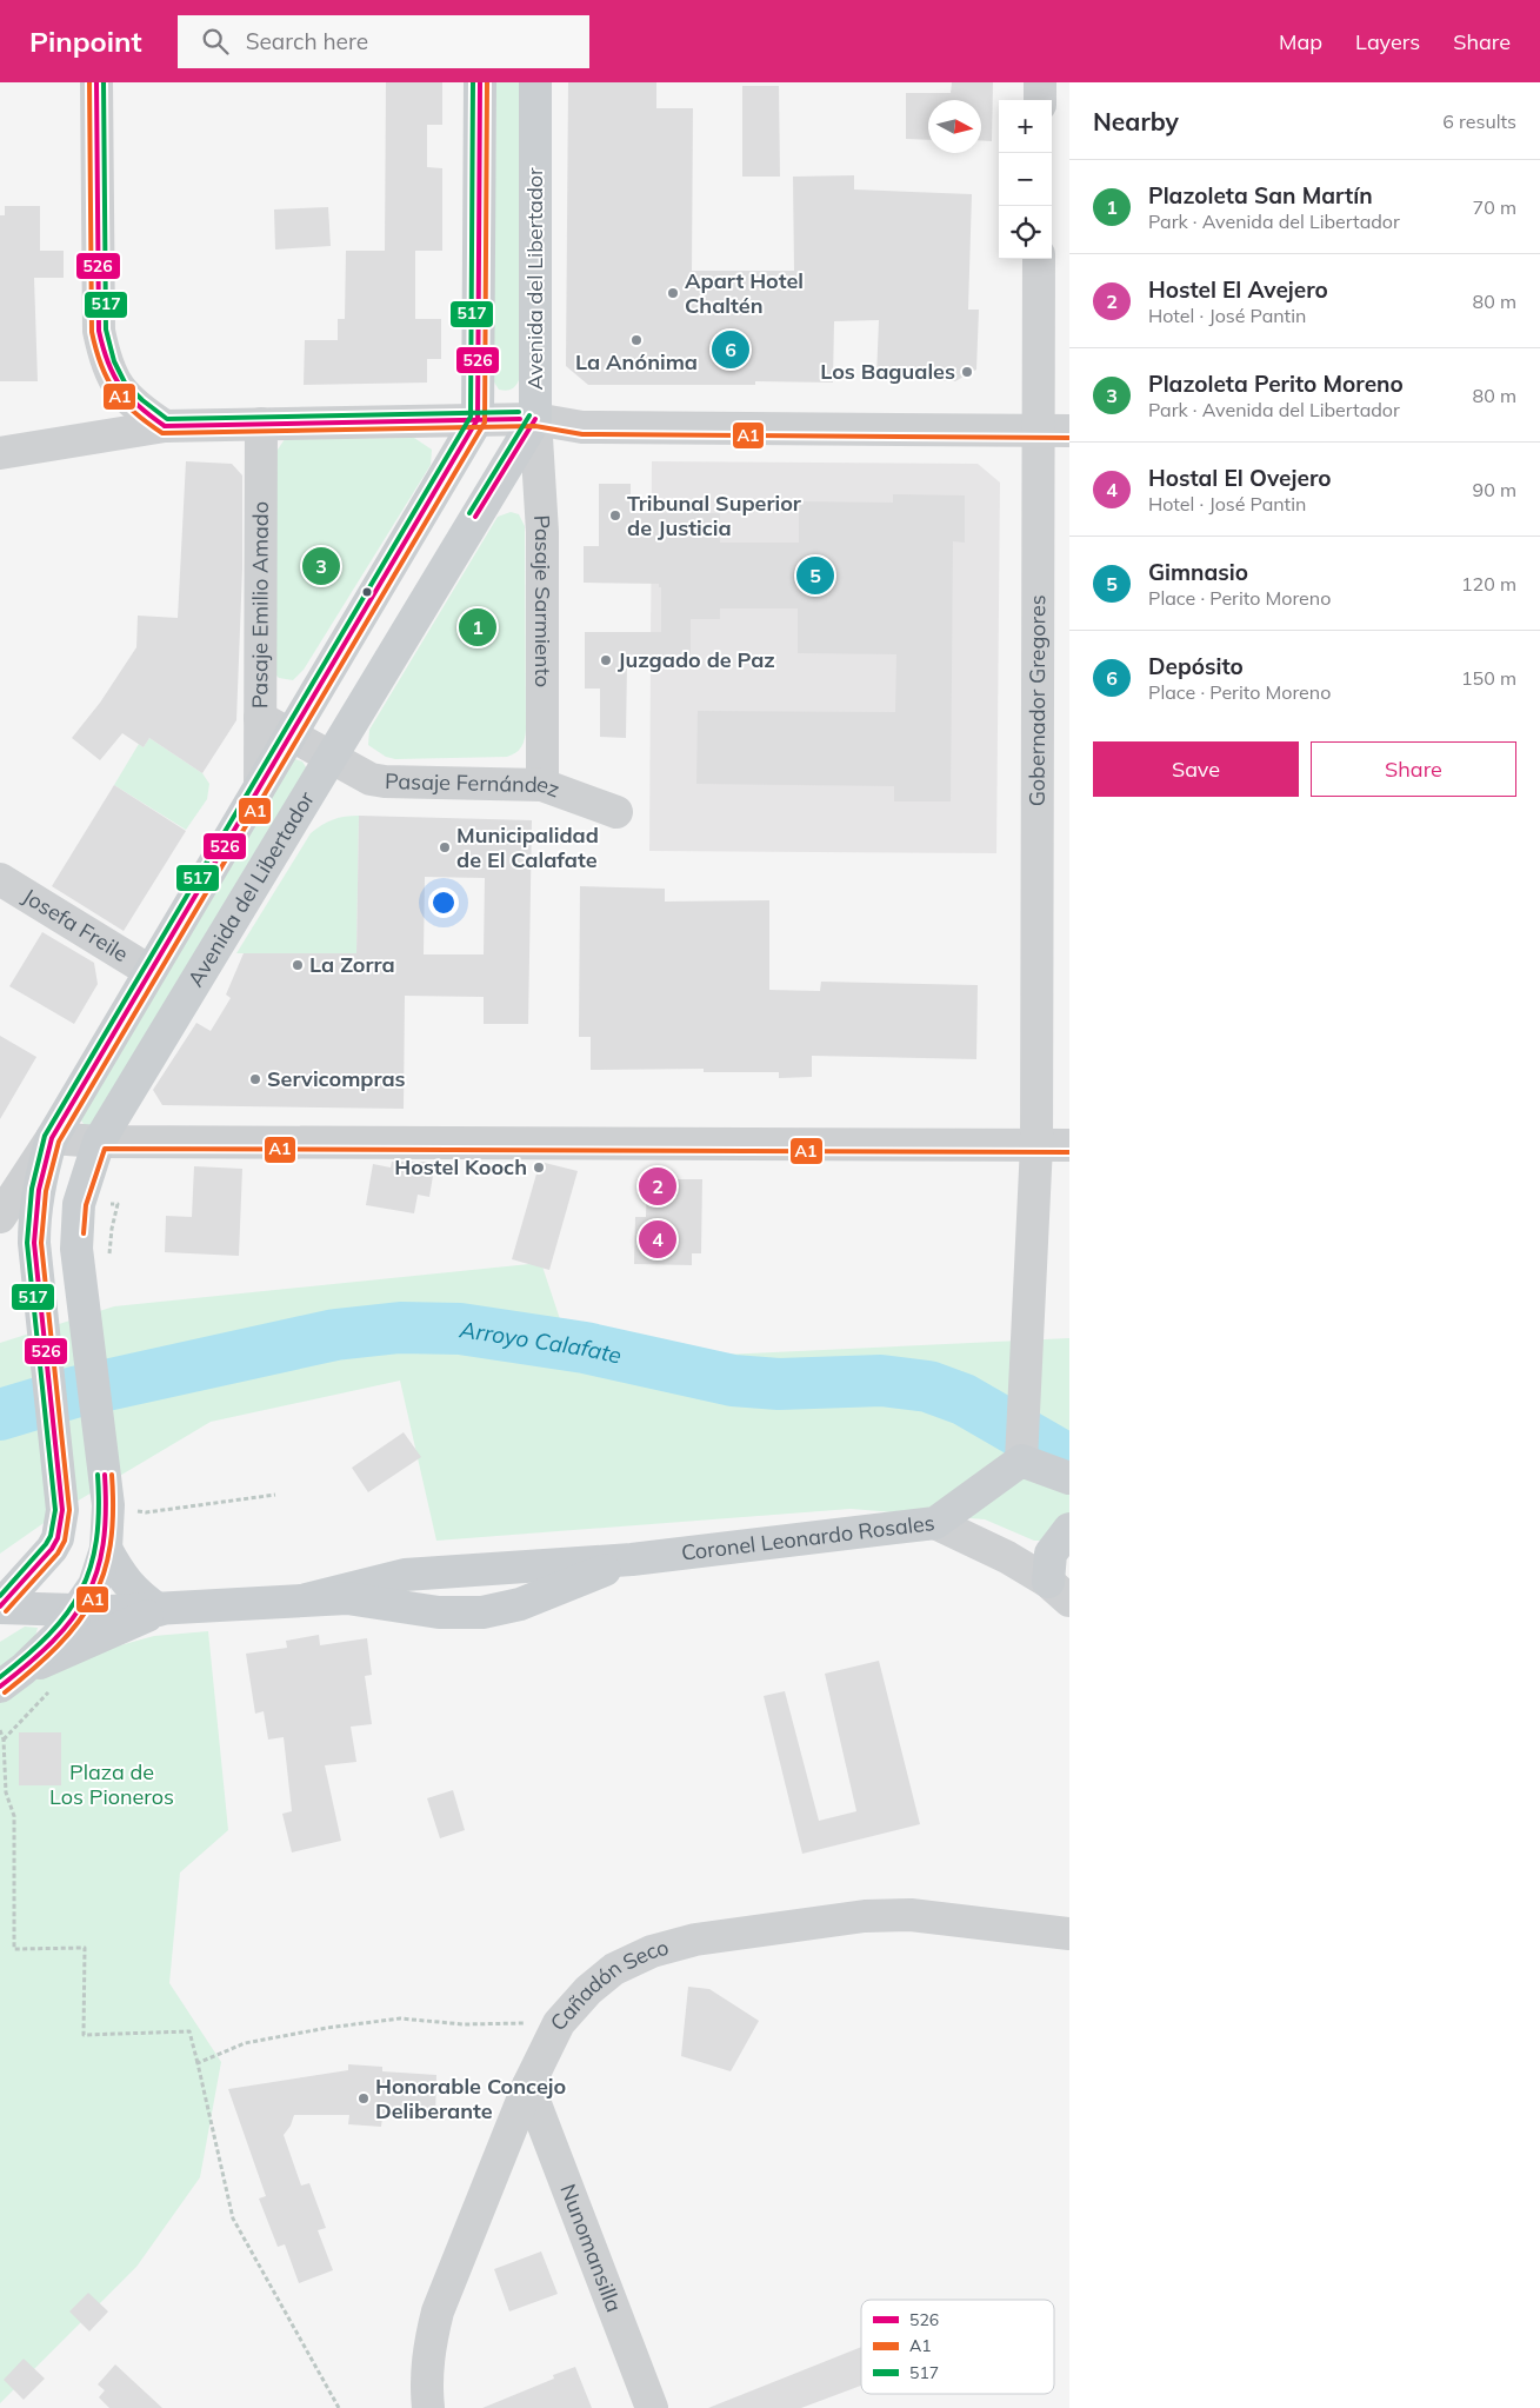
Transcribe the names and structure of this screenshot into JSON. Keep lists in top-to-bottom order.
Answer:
{
  "streets": {
    "main road": ["Avenida del Libertador", "Coronel Leonardo Rosales"],
    "street": [
      "Pasaje Sarmiento",
      "Pasaje Emilio Amado",
      "Gobernador Gregores",
      "Pasaje Fernández",
      "Josefa Freile",
      "Cañadón Seco",
      "Nunomansilla"
    ]
  },
  "crossings": [
    ["Avenida del Libertador", "Pasaje Sarmiento"],
    ["Avenida del Libertador", "Pasaje Fernández"],
    ["Avenida del Libertador", "Coronel Leonardo Rosales"],
    ["Pasaje Sarmiento", "Pasaje Fernández"],
    ["Pasaje Emilio Amado", "Pasaje Fernández"],
    ["Gobernador Gregores", "Coronel Leonardo Rosales"],
    ["Cañadón Seco", "Nunomansilla"]
  ],
  "water": ["Arroyo Calafate"],
  "parks": ["Plaza de Los Pioneros"],
  "places": [
    "Apart Hotel Chaltén",
    "La Anónima",
    "Los Baguales",
    "Tribunal Superior de Justicia",
    "Juzgado de Paz",
    "Municipalidad de El Calafate",
    "La Zorra",
    "Servicompras",
    "Hostel Kooch",
    "Honorable Concejo Deliberante"
  ],
  "lines": ["transit line 526", "transit line A1", "transit line 517"],
  "legend": ["526", "A1", "517"],
  "north": "right",
  "page": {
    "header": "Pinpoint",
    "search": "Search here",
    "nav": ["Map", "Layers", "Share"],
    "heading": ["Nearby", "6 results"],
    "map_buttons": ["+", "−"],
    "list": [
      {
        "mark": "1",
        "name": "Plazoleta San Martín",
        "note": "Park · Avenida del Libertador",
        "value": "70 m"
      },
      {
        "mark": "2",
        "name": "Hostel El Avejero",
        "note": "Hotel · José Pantin",
        "value": "80 m"
      },
      {
        "mark": "3",
        "name": "Plazoleta Perito Moreno",
        "note": "Park · Avenida del Libertador",
        "value": "80 m"
      },
      {
        "mark": "4",
        "name": "Hostal El Ovejero",
        "note": "Hotel · José Pantin",
        "value": "90 m"
      },
      {
        "mark": "5",
        "name": "Gimnasio",
        "note": "Place · Perito Moreno",
        "value": "120 m"
      },
      {
        "mark": "6",
        "name": "Depósito",
        "note": "Place · Perito Moreno",
        "value": "150 m"
      }
    ],
    "pins": [
      "6",
      "3",
      "5",
      "1",
      "2",
      "4"
    ],
    "buttons": ["Save", "Share"]
  }
}
